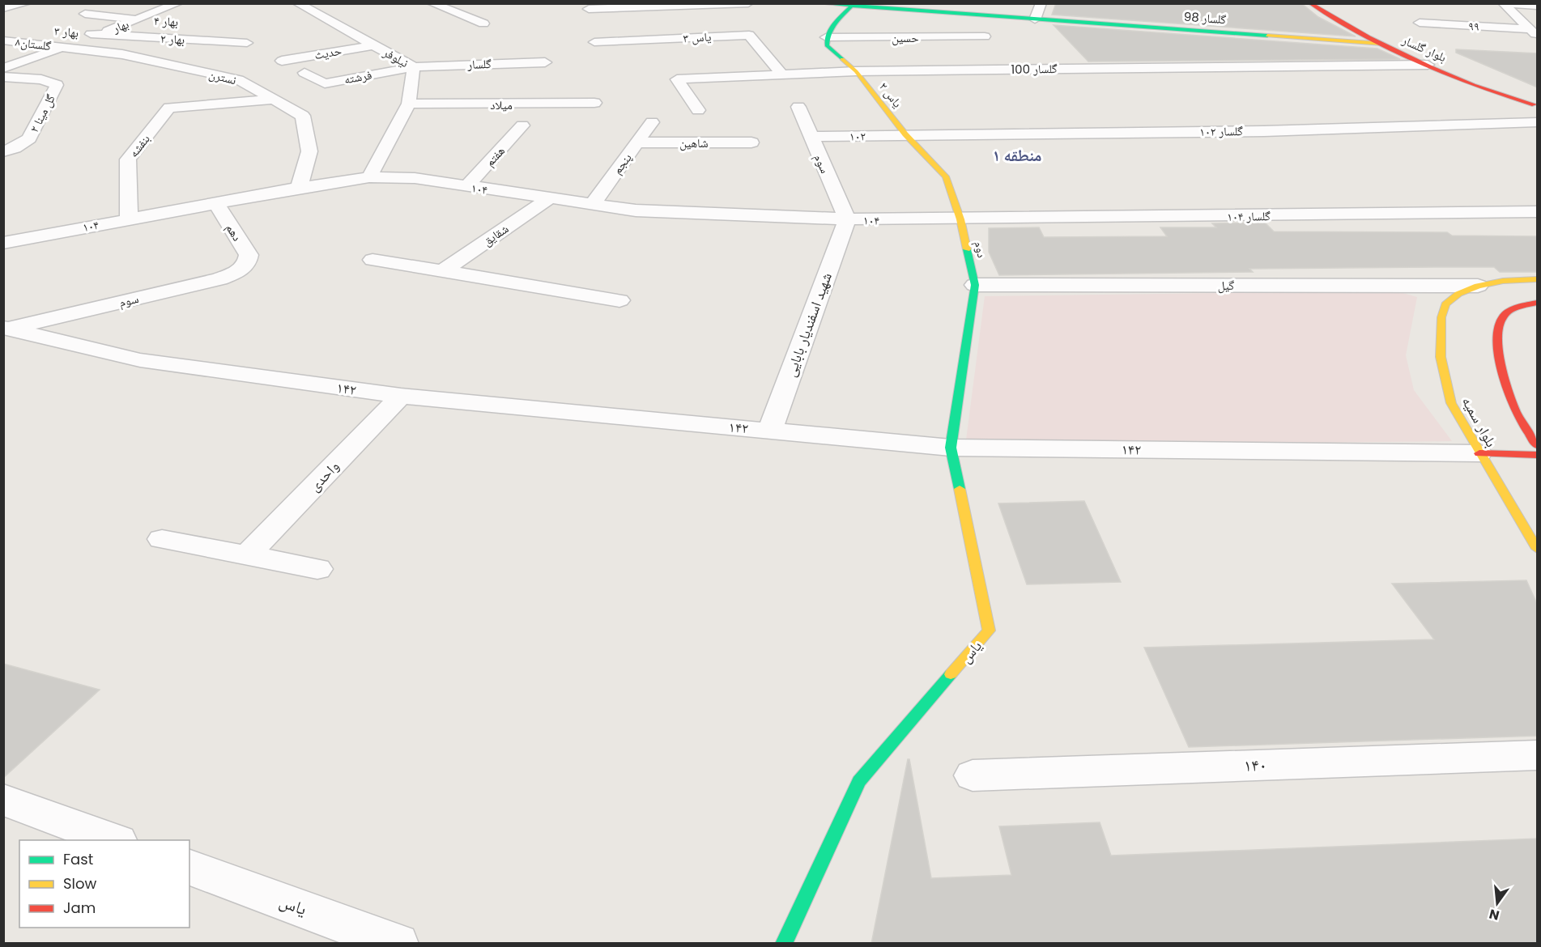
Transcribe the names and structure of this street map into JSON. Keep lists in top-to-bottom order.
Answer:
{
  "streets": {
    "street": [
      "گلسار 98",
      "بهار ۴",
      "بهار",
      "۹۹",
      "بهار ۳",
      "یاس ۳",
      "حسین",
      "بهار ۲",
      "گلستان۸",
      "بلوار گلسار",
      "حدیث",
      "نیلوفر",
      "گلسار",
      "گلسار 100",
      "نسترن",
      "فرشته",
      "یاس ۲",
      "میلاد",
      "گل مینا ۲",
      "گلسار ۱۰۲",
      "۱۰۲",
      "شاهین",
      "بنفشه",
      "هفتم",
      "پنجم",
      "سوم",
      "۱۰۴",
      "گلسار ۱۰۴",
      "دهم",
      "شقایق",
      "دوم",
      "گیل",
      "شهید اسفندیار بابایی",
      "۱۴۲",
      "بلوار سمیه",
      "واحدی",
      "یاس",
      "۱۴۰"
    ]
  },
  "crossings": [
    ["گلسار 98", "بلوار گلسار"],
    ["بهار ۴", "بهار"],
    ["بهار", "بهار ۳"],
    ["بهار", "بهار ۲"],
    ["بهار", "گلستان۸"],
    ["بهار", "نسترن"],
    ["بهار ۳", "بهار ۲"],
    ["یاس ۳", "گلسار 100"],
    ["حسین", "یاس ۲"],
    ["گلستان۸", "نسترن"],
    ["بلوار گلسار", "گلسار 100"],
    ["حدیث", "نیلوفر"],
    ["نیلوفر", "گلسار"],
    ["نیلوفر", "فرشته"],
    ["نیلوفر", "میلاد"],
    ["نیلوفر", "۱۰۴"],
    ["گلسار", "فرشته"],
    ["گلسار 100", "یاس ۲"],
    ["نسترن", "بنفشه"],
    ["نسترن", "۱۰۴"],
    ["یاس ۲", "گلسار ۱۰۲"],
    ["یاس ۲", "۱۰۲"],
    ["یاس ۲", "۱۰۴"],
    ["یاس ۲", "گلسار ۱۰۴"],
    ["یاس ۲", "دوم"],
    ["گلسار ۱۰۲", "۱۰۲"],
    ["۱۰۲", "سوم"],
    ["شاهین", "پنجم"],
    ["بنفشه", "۱۰۴"],
    ["هفتم", "۱۰۴"],
    ["پنجم", "۱۰۴"],
    ["سوم", "۱۰۴"],
    ["سوم", "دهم"],
    ["سوم", "شهید اسفندیار بابایی"],
    ["سوم", "۱۴۲"],
    ["۱۰۴", "گلسار ۱۰۴"],
    ["۱۰۴", "دهم"],
    ["۱۰۴", "شقایق"],
    ["۱۰۴", "دوم"],
    ["۱۰۴", "شهید اسفندیار بابایی"],
    ["گلسار ۱۰۴", "دوم"],
    ["دوم", "گیل"],
    ["دوم", "یاس"],
    ["گیل", "بلوار سمیه"],
    ["گیل", "یاس"],
    ["شهید اسفندیار بابایی", "۱۴۲"],
    ["۱۴۲", "بلوار سمیه"],
    ["۱۴۲", "واحدی"],
    ["۱۴۲", "یاس"]
  ],
  "districts": ["منطقه ۱"],
  "legend": ["Fast", "Slow", "Jam"],
  "north": "bottom"
}
